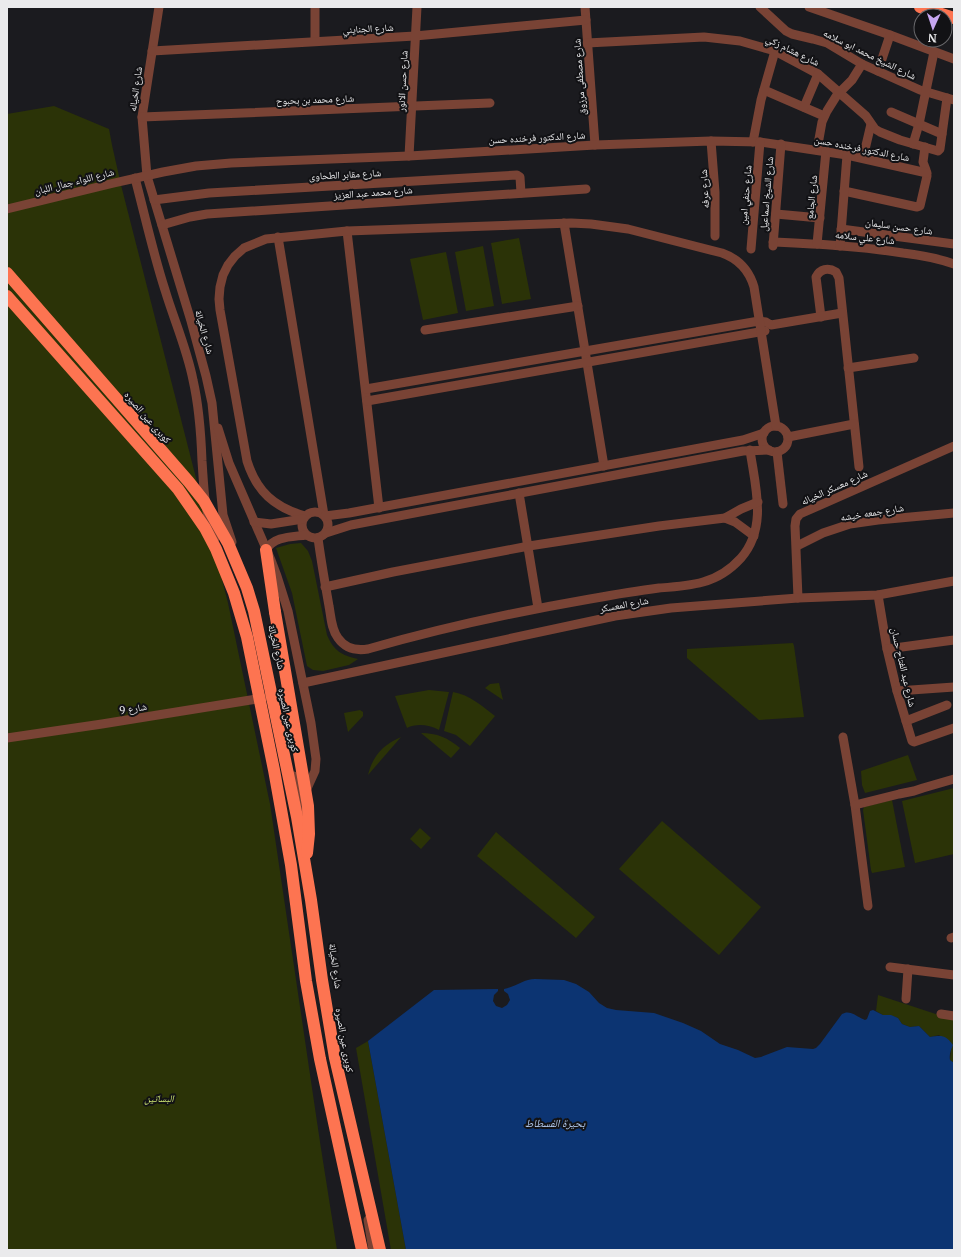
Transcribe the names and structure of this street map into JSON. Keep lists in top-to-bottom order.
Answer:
{
  "streets": {
    "highway": ["كوبرى عين الصيره"],
    "street": [
      "شارع الجنايني",
      "شارع هشام زكي",
      "شارع الشيخ محمد ابو سلامه",
      "شارع مصطفى مرزوق",
      "شارع حسن الانور",
      "شارع الخياله",
      "شارع محمد بن بحبوح",
      "شارع الدكتور فرخنده حسن",
      "شارع مقابر الطحاوى",
      "شارع اللواء جمال اللبان",
      "شارع عرفه",
      "شارع محمد عبد العزيز",
      "شارع الشيخ اسماعيل",
      "شارع حنفي امين",
      "شارع الجامع",
      "شارع حسن سليمان",
      "شارع علي سلامه",
      "شارع الخيالة",
      "شارع معسكر الخياله",
      "شارع جمعه خيشه",
      "شارع المعسكر",
      "شارع عبد الفتاح حسان",
      "شارع 9"
    ]
  },
  "crossings": [
    ["شارع الجنايني", "شارع مصطفى مرزوق"],
    ["شارع الجنايني", "شارع حسن الانور"],
    ["شارع الجنايني", "شارع الخياله"],
    ["شارع هشام زكي", "شارع مصطفى مرزوق"],
    ["شارع هشام زكي", "شارع حنفي امين"],
    ["شارع هشام زكي", "شارع الجامع"],
    ["شارع الشيخ محمد ابو سلامه", "شارع الجامع"],
    ["شارع مصطفى مرزوق", "شارع الدكتور فرخنده حسن"],
    ["شارع حسن الانور", "شارع محمد بن بحبوح"],
    ["شارع حسن الانور", "شارع الدكتور فرخنده حسن"],
    ["شارع الخياله", "شارع محمد بن بحبوح"],
    ["شارع الخياله", "شارع الدكتور فرخنده حسن"],
    ["شارع الخياله", "شارع اللواء جمال اللبان"],
    ["شارع الخياله", "شارع الخيالة"],
    ["شارع الدكتور فرخنده حسن", "شارع اللواء جمال اللبان"],
    ["شارع الدكتور فرخنده حسن", "شارع عرفه"],
    ["شارع الدكتور فرخنده حسن", "شارع الشيخ اسماعيل"],
    ["شارع الدكتور فرخنده حسن", "شارع حنفي امين"],
    ["شارع الدكتور فرخنده حسن", "شارع الجامع"],
    ["شارع الدكتور فرخنده حسن", "شارع الخيالة"],
    ["شارع مقابر الطحاوى", "شارع محمد عبد العزيز"],
    ["شارع مقابر الطحاوى", "شارع الخيالة"],
    ["شارع اللواء جمال اللبان", "شارع الخيالة"],
    ["شارع محمد عبد العزيز", "شارع الخيالة"],
    ["شارع الشيخ اسماعيل", "شارع علي سلامه"],
    ["شارع الجامع", "شارع علي سلامه"],
    ["شارع معسكر الخياله", "شارع جمعه خيشه"],
    ["شارع معسكر الخياله", "شارع المعسكر"],
    ["شارع المعسكر", "شارع عبد الفتاح حسان"]
  ],
  "water": ["بحيرة الفسطاط"],
  "parks": ["البساتين"],
  "north": "bottom"
}
